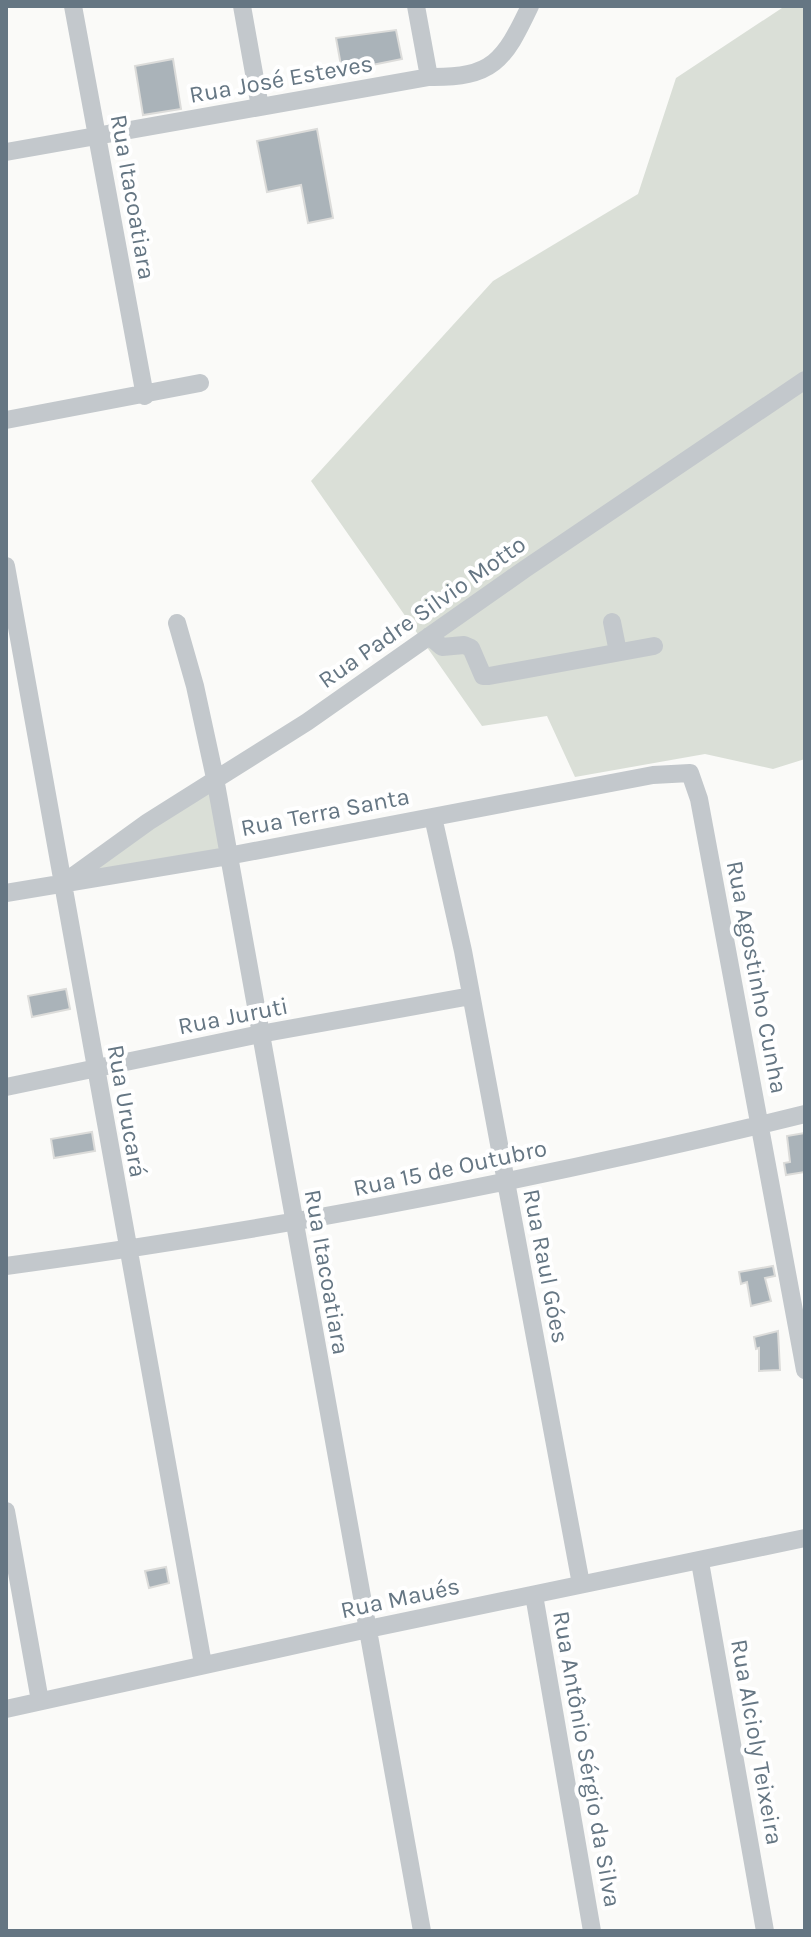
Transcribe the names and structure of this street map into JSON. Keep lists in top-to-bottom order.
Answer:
{
  "streets": {
    "street": [
      "Rua José Esteves",
      "Rua Itacoatiara",
      "Rua Padre Silvio Motto",
      "Rua Terra Santa",
      "Rua Agostinho Cunha",
      "Rua Juruti",
      "Rua Urucará",
      "Rua 15 de Outubro",
      "Rua Raul Góes",
      "Rua Maués",
      "Rua Alcioly Teixeira",
      "Rua Antônio Sérgio da Silva"
    ]
  },
  "crossings": [
    ["Rua José Esteves", "Rua Itacoatiara"],
    ["Rua Itacoatiara", "Rua Padre Silvio Motto"],
    ["Rua Itacoatiara", "Rua Terra Santa"],
    ["Rua Itacoatiara", "Rua Juruti"],
    ["Rua Itacoatiara", "Rua 15 de Outubro"],
    ["Rua Itacoatiara", "Rua Maués"],
    ["Rua Padre Silvio Motto", "Rua Terra Santa"],
    ["Rua Padre Silvio Motto", "Rua Urucará"],
    ["Rua Terra Santa", "Rua Agostinho Cunha"],
    ["Rua Terra Santa", "Rua Urucará"],
    ["Rua Terra Santa", "Rua Raul Góes"],
    ["Rua Agostinho Cunha", "Rua 15 de Outubro"],
    ["Rua Juruti", "Rua Urucará"],
    ["Rua Juruti", "Rua Raul Góes"],
    ["Rua Urucará", "Rua 15 de Outubro"],
    ["Rua Urucará", "Rua Maués"],
    ["Rua 15 de Outubro", "Rua Raul Góes"],
    ["Rua Raul Góes", "Rua Maués"],
    ["Rua Maués", "Rua Alcioly Teixeira"],
    ["Rua Maués", "Rua Antônio Sérgio da Silva"]
  ]
}
